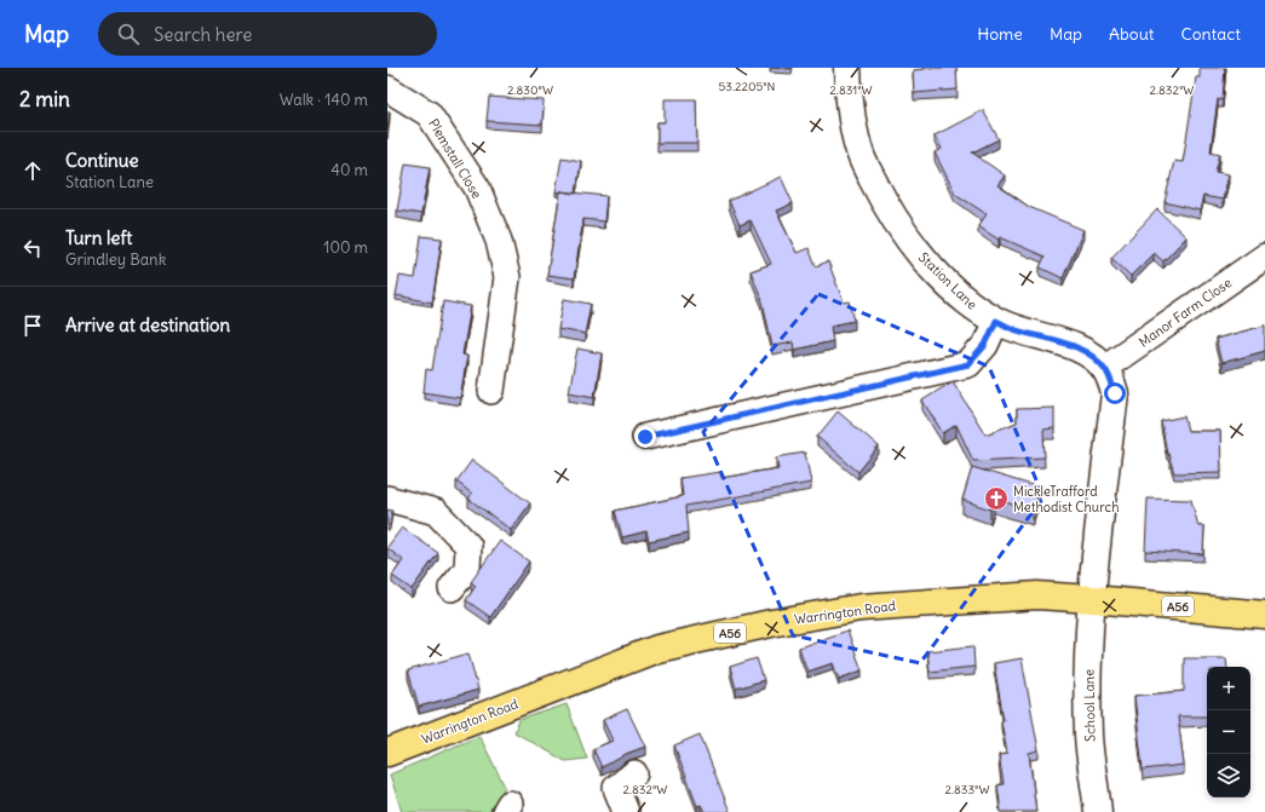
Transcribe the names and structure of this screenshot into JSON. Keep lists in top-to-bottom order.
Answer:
{
  "streets": {
    "main road": ["A56", "Warrington Road"],
    "street": [
      "Plemstall Close",
      "Station Lane",
      "Manor Farm Close",
      "School Lane"
    ]
  },
  "crossings": [
    ["Station Lane", "Manor Farm Close"],
    ["Station Lane", "Warrington Road"],
    ["Station Lane", "School Lane"],
    ["Warrington Road", "School Lane"]
  ],
  "places": {
    "church": ["MickleTrafford Methodist Church"]
  },
  "page": {
    "header": "Map",
    "search": "Search here",
    "nav": [
      "Home",
      "Map",
      "About",
      "Contact"
    ],
    "heading": ["2 min", "Walk · 140 m"],
    "list": [
      ["Continue", "Station Lane", "40 m"],
      ["Turn left", "Grindley Bank", "100 m"],
      "Arrive at destination"
    ],
    "map_buttons": ["+", "−"]
  },
  "coordinates": [
    "53.2205°N",
    "2.831°W",
    "2.832°W",
    "2.830°W",
    "2.833°W"
  ]
}
